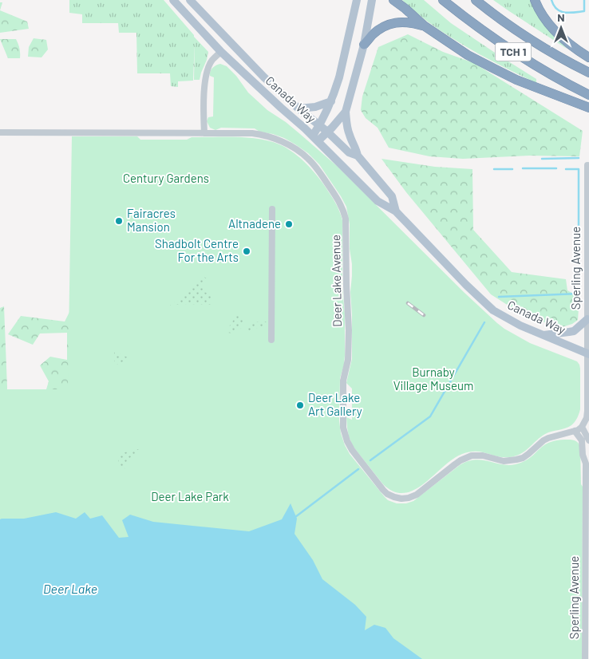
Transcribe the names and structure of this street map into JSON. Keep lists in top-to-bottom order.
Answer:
{
  "streets": {
    "highway": ["TCH 1"],
    "main road": ["Canada Way"],
    "street": ["Sperling Avenue", "Deer Lake Avenue"]
  },
  "crossings": [
    ["Canada Way", "Sperling Avenue"],
    ["Sperling Avenue", "Deer Lake Avenue"]
  ],
  "water": ["Deer Lake"],
  "parks": ["Century Gardens", "Burnaby Village Museum", "Deer Lake Park"],
  "places": [
    "Fairacres Mansion",
    "Altnadene",
    "Shadbolt Centre For the Arts",
    "Deer Lake Art Gallery"
  ],
  "north": "top"
}
